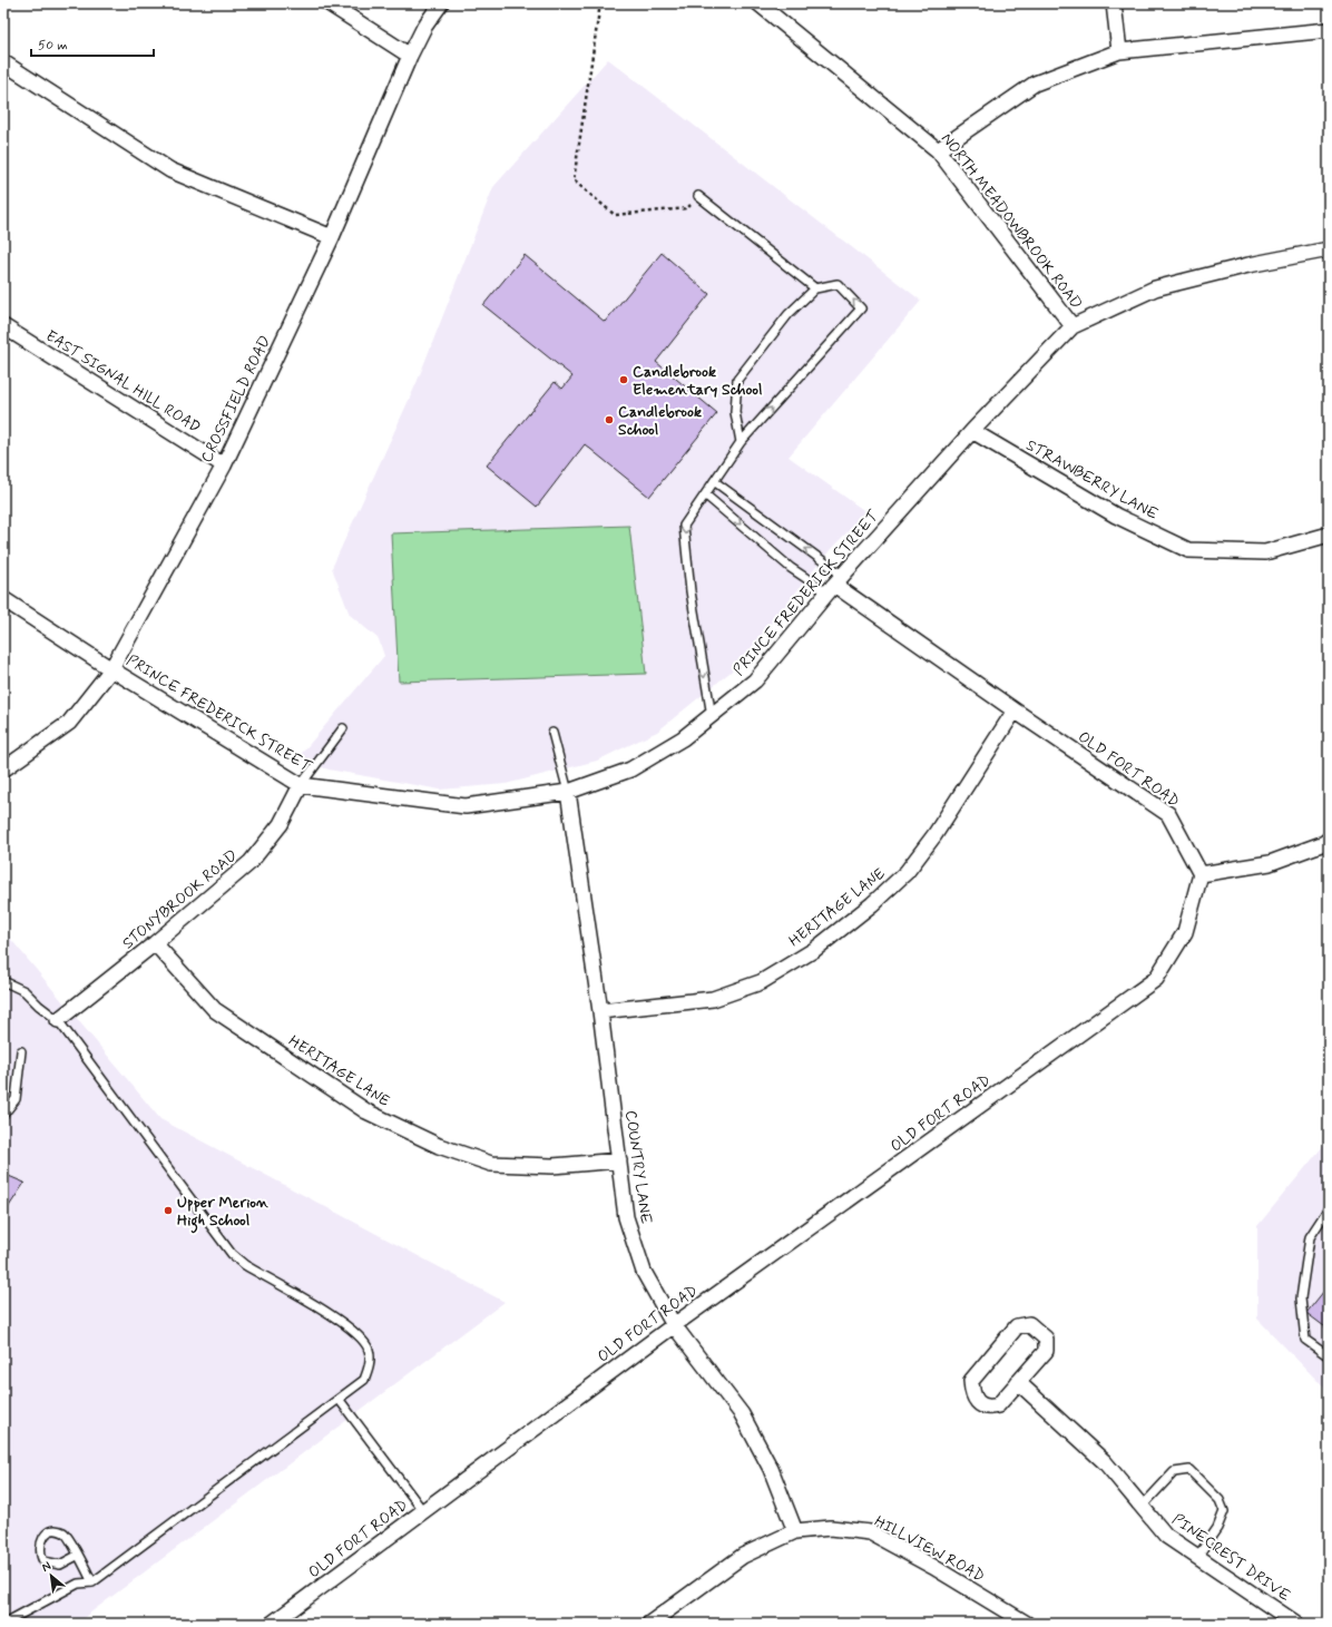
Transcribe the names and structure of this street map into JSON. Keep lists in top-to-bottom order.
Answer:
{
  "streets": {
    "street": [
      "NORTH MEADOWBROOK ROAD",
      "EAST SIGNAL HILL ROAD",
      "CROSSFIELD ROAD",
      "STRAWBERRY LANE",
      "PRINCE FREDERICK STREET",
      "OLD FORT ROAD",
      "STONYBROOK ROAD",
      "HERITAGE LANE",
      "COUNTRY LANE",
      "HILLVIEW ROAD",
      "PINECREST DRIVE"
    ]
  },
  "crossings": [
    ["NORTH MEADOWBROOK ROAD", "PRINCE FREDERICK STREET"],
    ["EAST SIGNAL HILL ROAD", "CROSSFIELD ROAD"],
    ["CROSSFIELD ROAD", "PRINCE FREDERICK STREET"],
    ["STRAWBERRY LANE", "PRINCE FREDERICK STREET"],
    ["PRINCE FREDERICK STREET", "OLD FORT ROAD"],
    ["PRINCE FREDERICK STREET", "STONYBROOK ROAD"],
    ["PRINCE FREDERICK STREET", "COUNTRY LANE"],
    ["OLD FORT ROAD", "HERITAGE LANE"],
    ["OLD FORT ROAD", "COUNTRY LANE"],
    ["STONYBROOK ROAD", "HERITAGE LANE"],
    ["HERITAGE LANE", "COUNTRY LANE"],
    ["COUNTRY LANE", "HILLVIEW ROAD"]
  ],
  "places": ["Candlebrook Elementary School", "Candlebrook School", "Upper Merion High School"],
  "scale_bar": "50 m",
  "north": "top left"
}
